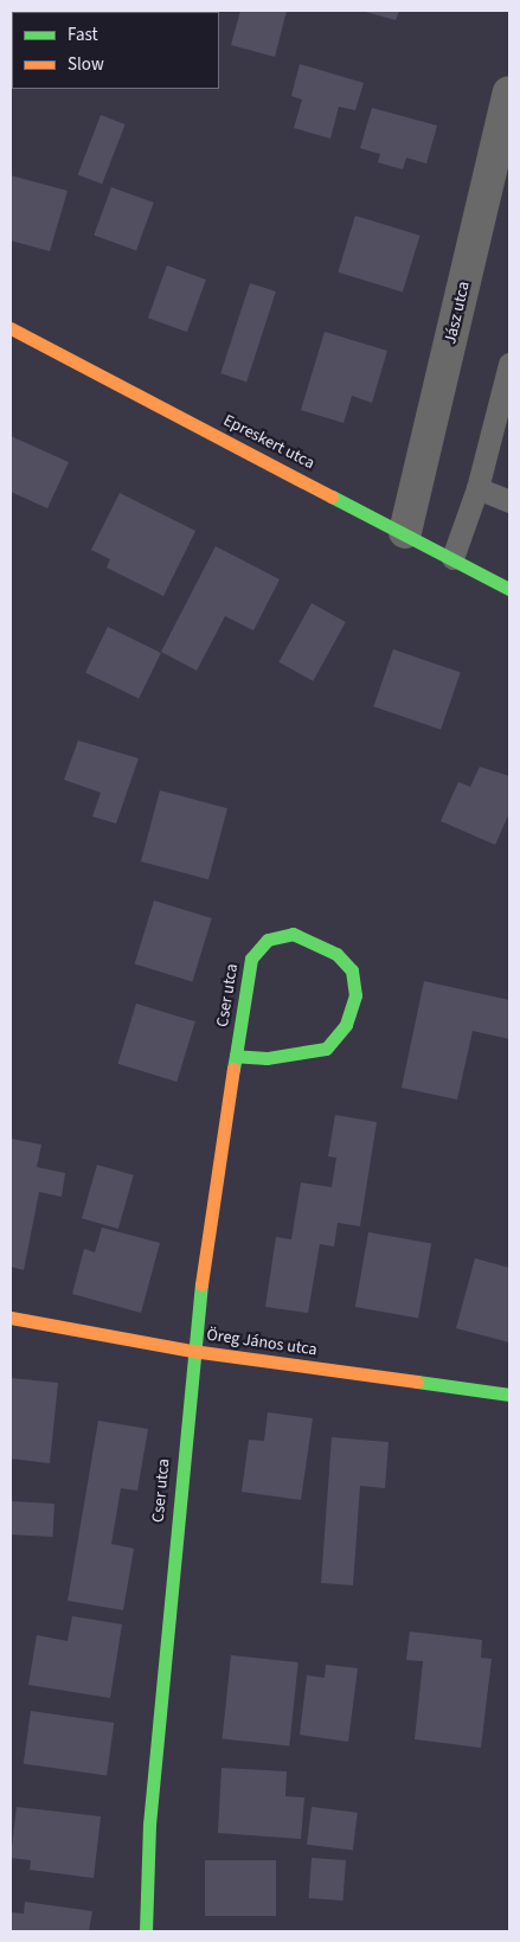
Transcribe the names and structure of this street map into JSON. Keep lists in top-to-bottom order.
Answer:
{
  "streets": {
    "street": [
      "Jász utca",
      "Epreskert utca",
      "Cser utca",
      "Öreg János utca"
    ]
  },
  "crossings": [
    ["Jász utca", "Epreskert utca"],
    ["Cser utca", "Öreg János utca"]
  ],
  "legend": ["Fast", "Slow"]
}
